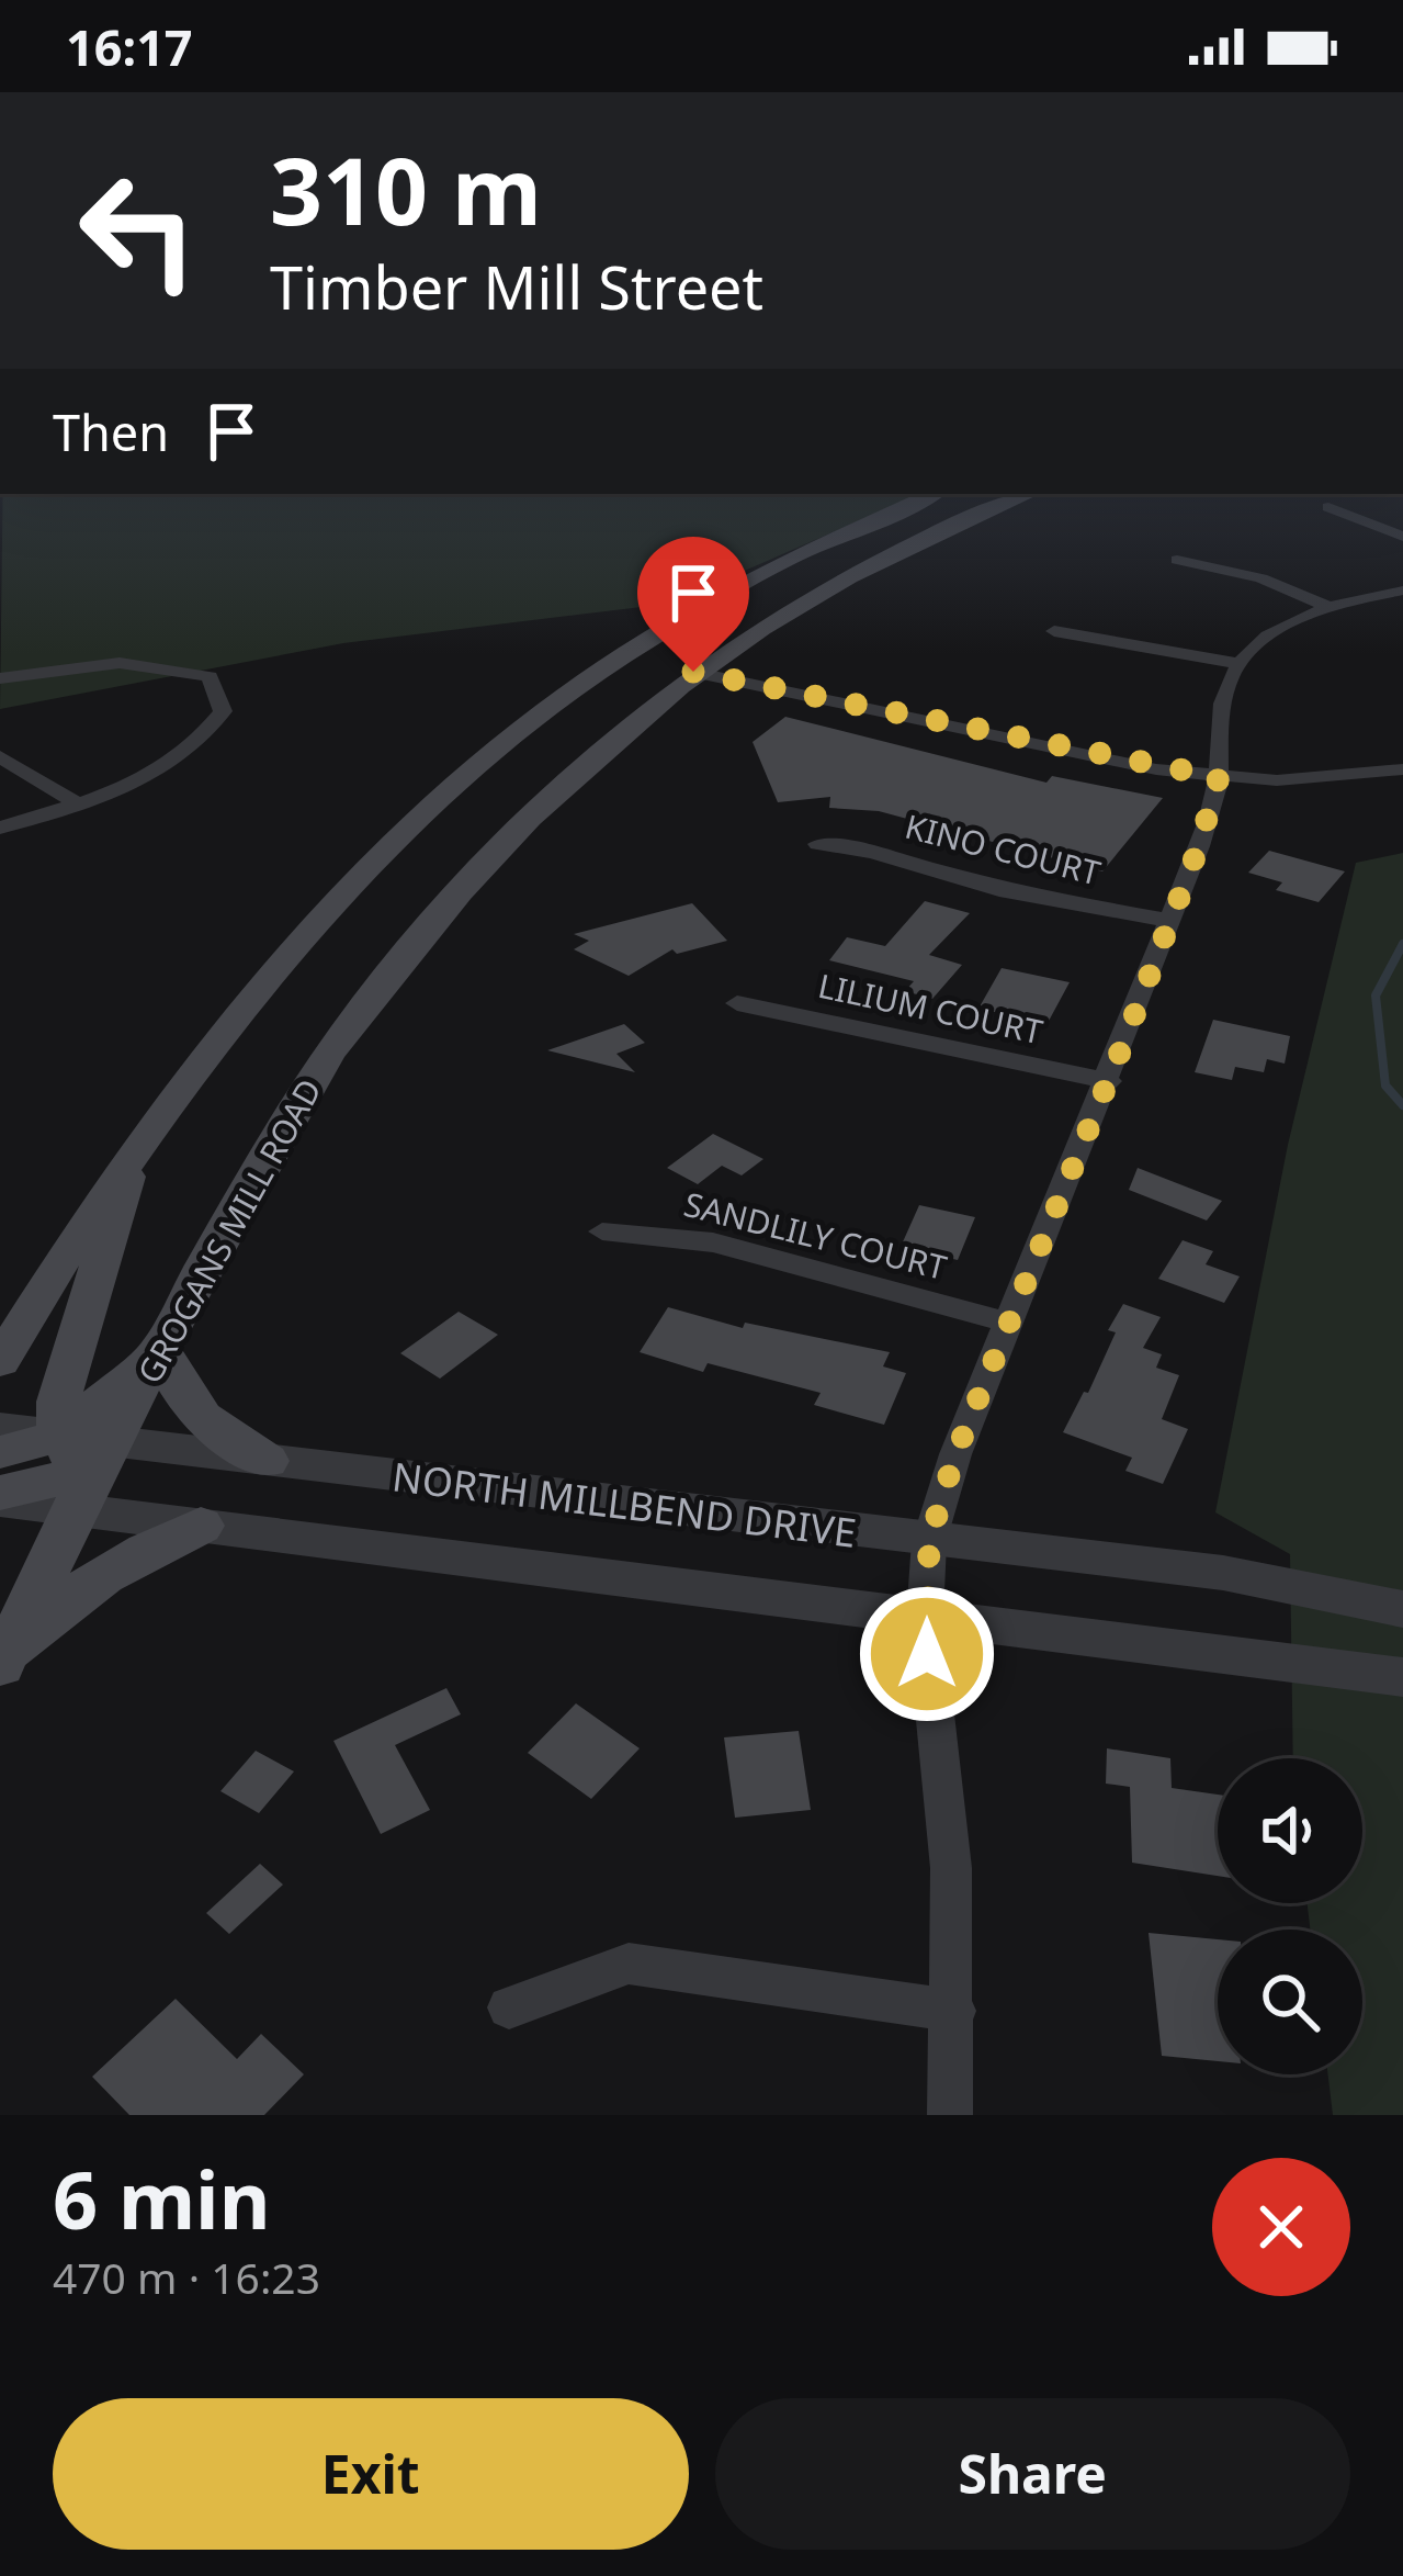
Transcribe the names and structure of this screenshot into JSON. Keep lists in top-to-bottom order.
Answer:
{
  "streets": {
    "main road": ["GROGANS MILL ROAD"],
    "street": [
      "KINO COURT",
      "LILIUM COURT",
      "SANDLILY COURT",
      "NORTH MILLBEND DRIVE"
    ]
  },
  "page": {
    "status": "16:17",
    "turn": ["310 m", "Timber Mill Street"],
    "then": "Then",
    "heading": ["6 min", "470 m · 16:23"],
    "buttons": ["Exit", "Share"]
  }
}
